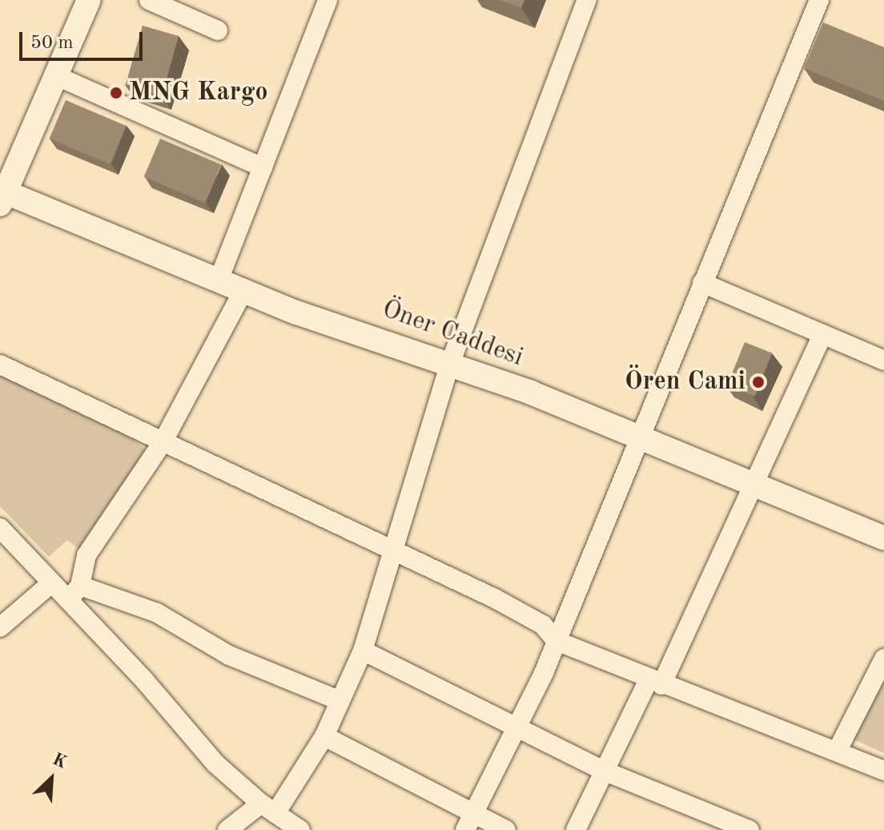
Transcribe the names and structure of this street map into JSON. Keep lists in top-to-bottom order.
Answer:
{
  "streets": {
    "street": ["Öner Caddesi"]
  },
  "places": ["MNG Kargo", "Ören Cami"],
  "scale_bar": "50 m",
  "north": "top right"
}
